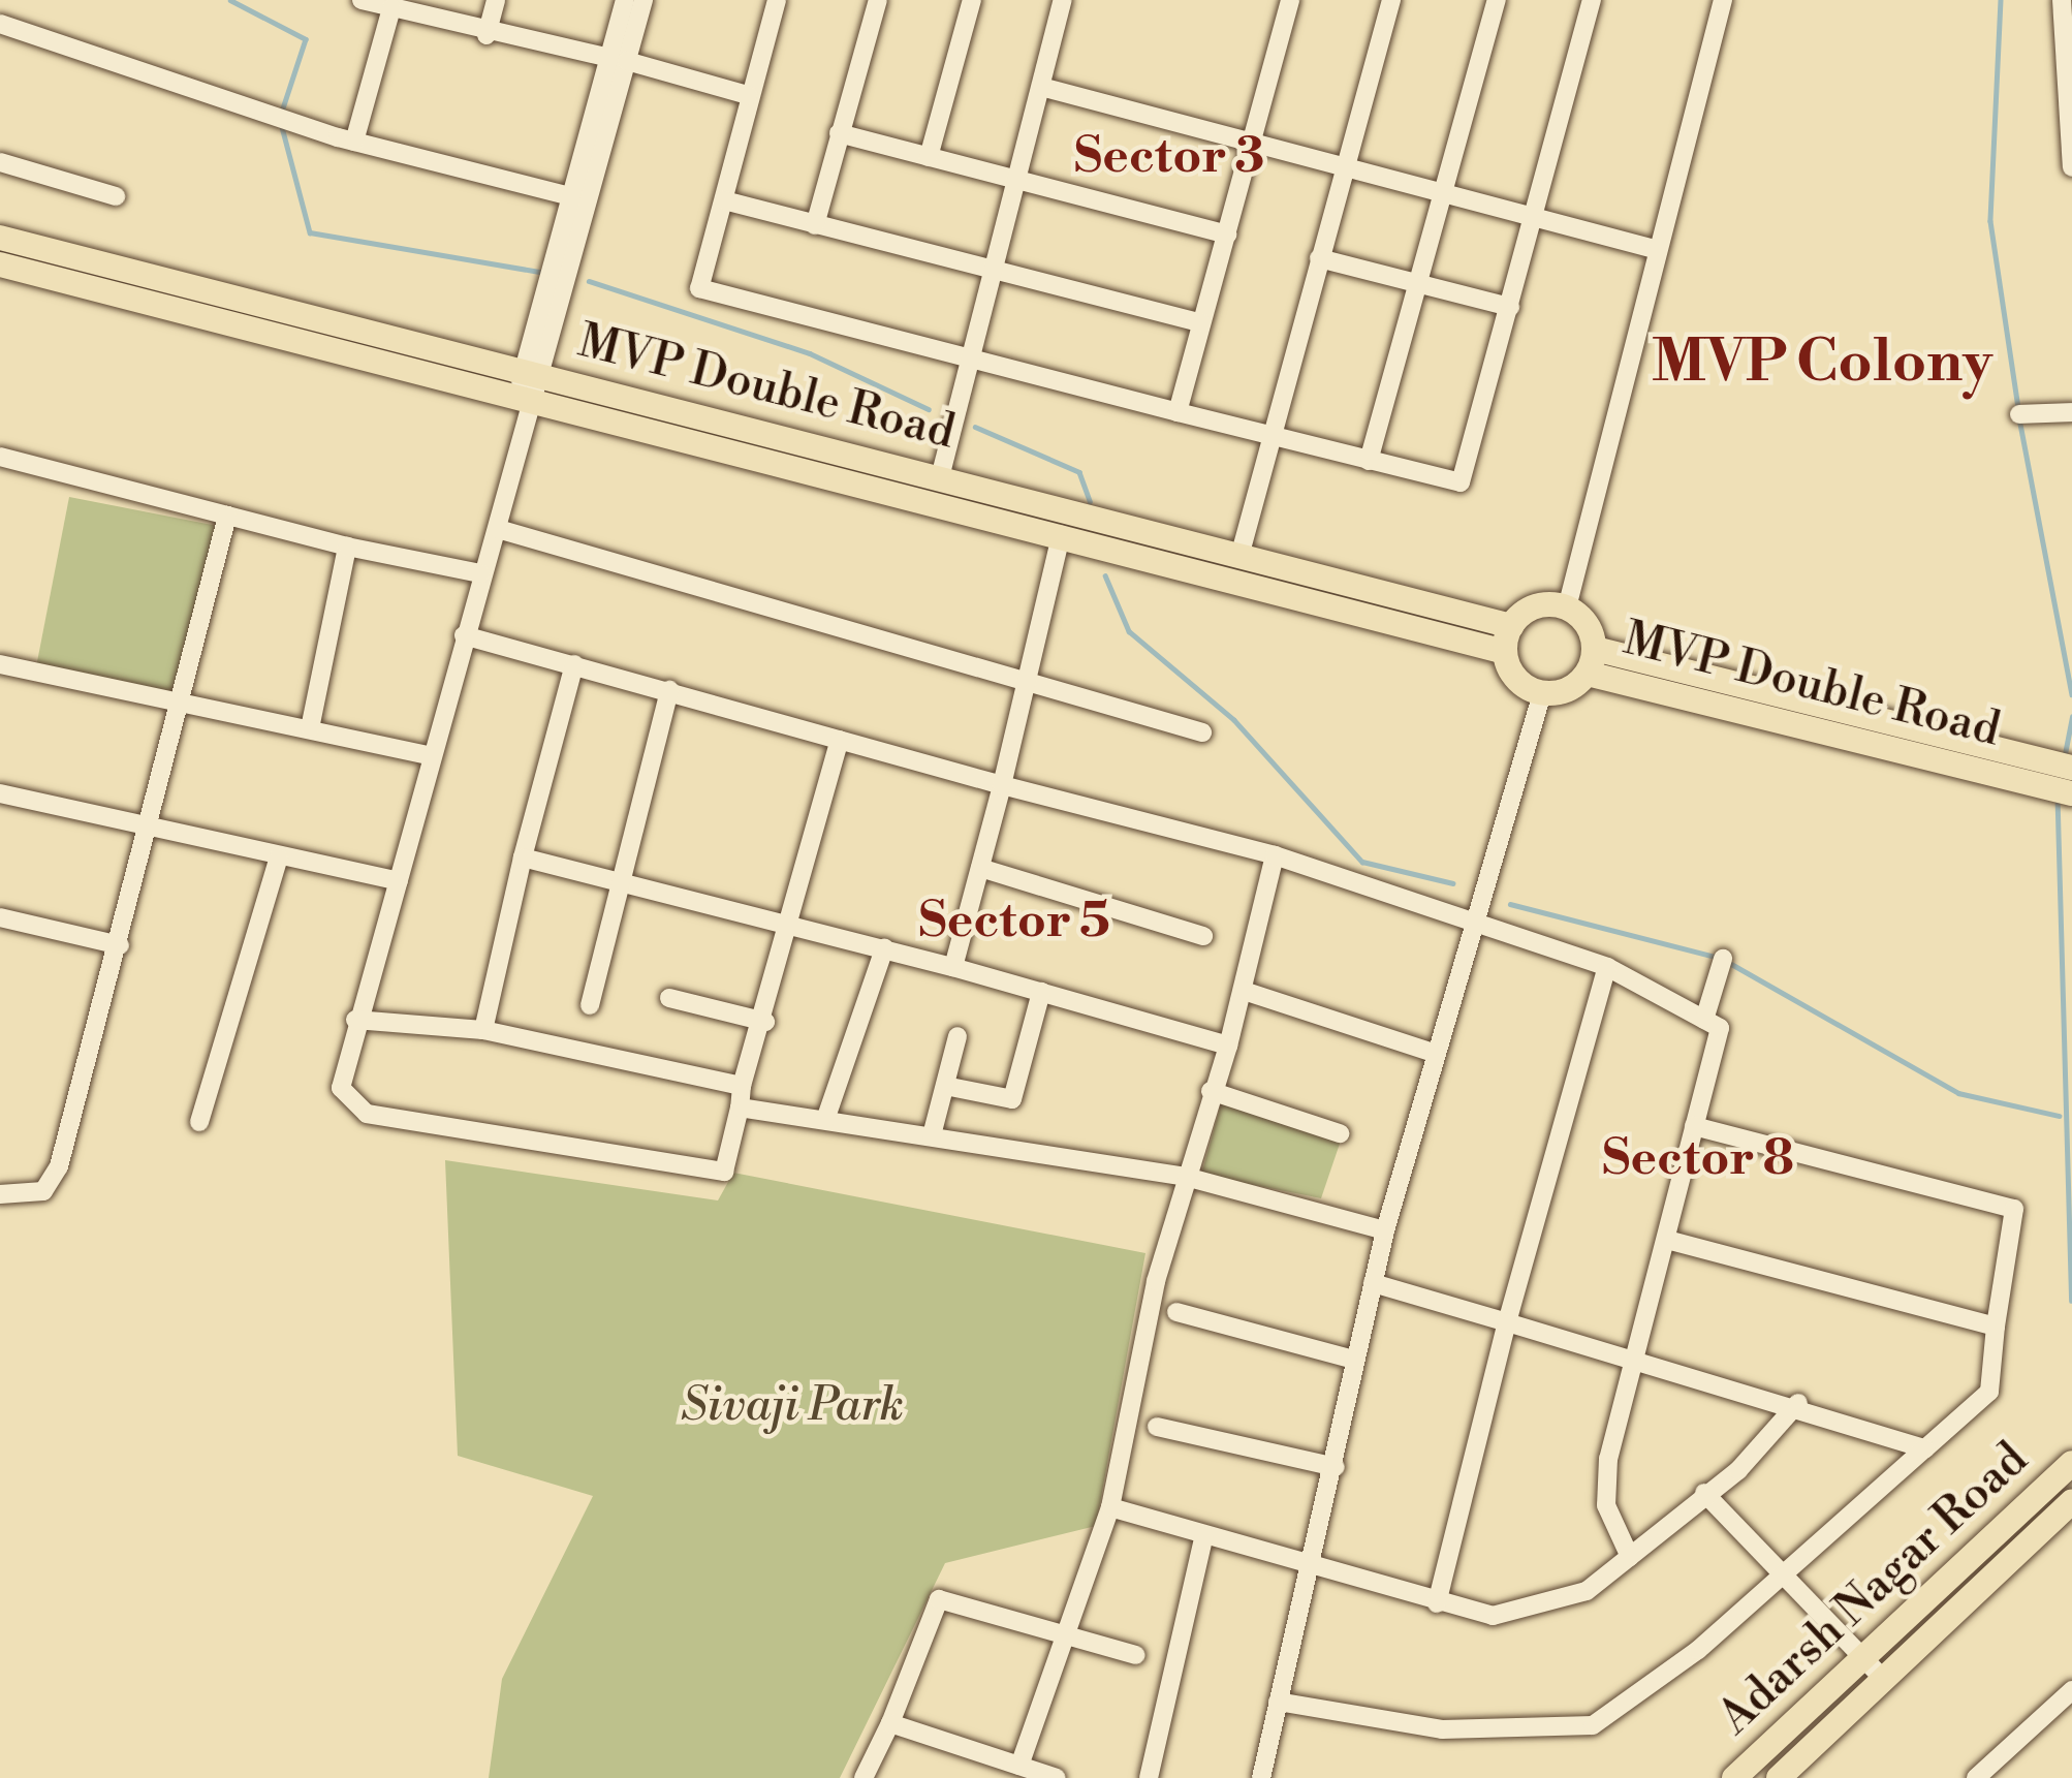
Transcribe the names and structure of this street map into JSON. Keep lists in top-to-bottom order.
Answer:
{
  "streets": {
    "main road": ["MVP Double Road", "Adarsh Nagar Road"]
  },
  "districts": [
    "Sector 3",
    "MVP Colony",
    "Sector 5",
    "Sector 8"
  ],
  "parks": ["Sivaji Park"]
}
